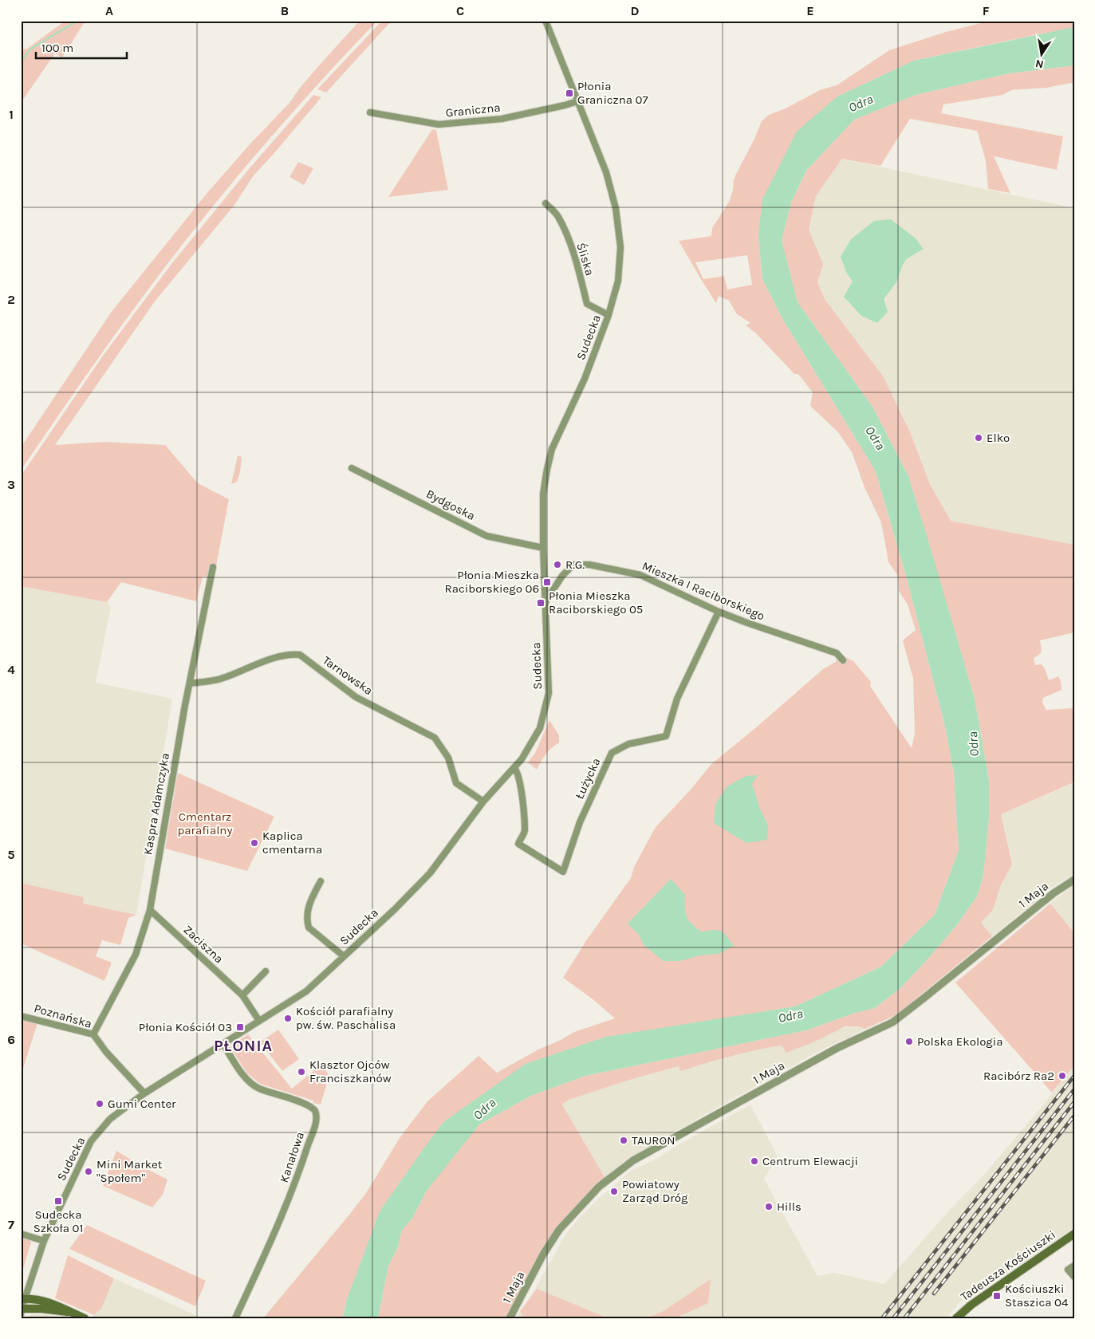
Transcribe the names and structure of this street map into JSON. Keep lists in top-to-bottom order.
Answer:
{
  "streets": {
    "main road": ["Tadeusza Kościuszki"],
    "street": [
      "Graniczna",
      "Śliska",
      "Sudecka",
      "Bydgoska",
      "Mieszka I Raciborskiego",
      "Tarnowska",
      "Łużycka",
      "Kaspra Adamczyka",
      "1 Maja",
      "Zaciszna",
      "Poznańska",
      "Kanałowa"
    ]
  },
  "crossings": [
    ["Graniczna", "Sudecka"],
    ["Śliska", "Sudecka"],
    ["Sudecka", "Bydgoska"],
    ["Sudecka", "Mieszka I Raciborskiego"],
    ["Sudecka", "Tarnowska"],
    ["Sudecka", "Łużycka"],
    ["Sudecka", "Zaciszna"],
    ["Sudecka", "Poznańska"],
    ["Sudecka", "Kanałowa"],
    ["Mieszka I Raciborskiego", "Łużycka"],
    ["Tarnowska", "Kaspra Adamczyka"],
    ["Kaspra Adamczyka", "Zaciszna"],
    ["Kaspra Adamczyka", "Poznańska"]
  ],
  "districts": ["PŁONIA"],
  "water": ["Odra"],
  "parks": ["Cmentarz parafialny"],
  "places": {
    "transit": [
      "Płonia Graniczna 07",
      "Płonia Mieszka Raciborskiego 06",
      "Płonia Mieszka Raciborskiego 05",
      "Płonia Kościół 03",
      "Sudecka Szkoła 01",
      "Kościuszki Staszica 04"
    ],
    "other": [
      "Elko",
      "R.G.",
      "Kaplica cmentarna",
      "Kościół parafialny pw. św. Paschalisa",
      "Polska Ekologia",
      "Klasztor Ojców Franciszkanów",
      "Racibórz Ra2",
      "Gumi Center",
      "TAURON",
      "Centrum Elewacji",
      "Mini Market \"Społem\"",
      "Powiatowy Zarząd Dróg",
      "Hills"
    ]
  },
  "scale_bar": "100 m",
  "north": "bottom",
  "grid": {
    "columns": [
      "A",
      "B",
      "C",
      "D",
      "E",
      "F"
    ],
    "rows": [
      "1",
      "2",
      "3",
      "4",
      "5",
      "6",
      "7"
    ]
  }
}
